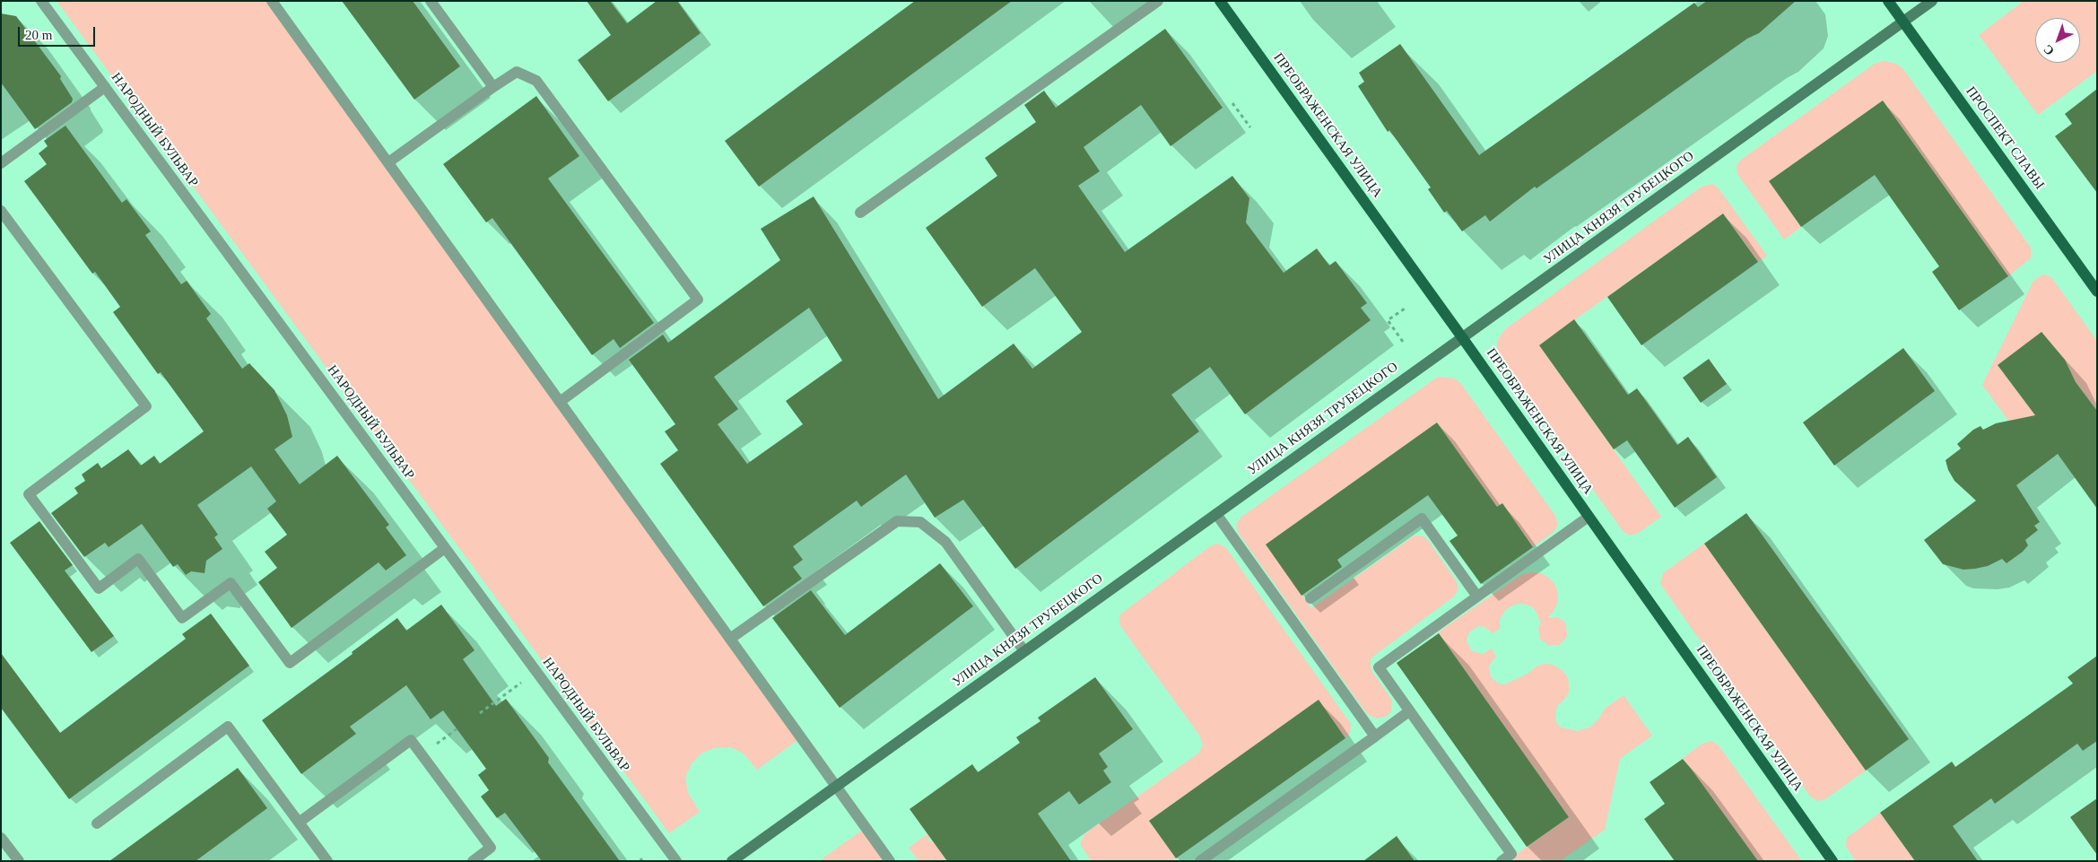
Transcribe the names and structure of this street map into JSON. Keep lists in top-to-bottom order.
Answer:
{
  "streets": {
    "main road": ["ПРЕОБРАЖЕНСКАЯ УЛИЦА", "ПРОСПЕКТ СЛАВЫ"],
    "street": ["НАРОДНЫЙ БУЛЬВАР", "УЛИЦА КНЯЗЯ ТРУБЕЦКОГО"]
  },
  "crossings": [
    ["ПРЕОБРАЖЕНСКАЯ УЛИЦА", "УЛИЦА КНЯЗЯ ТРУБЕЦКОГО"],
    ["ПРОСПЕКТ СЛАВЫ", "УЛИЦА КНЯЗЯ ТРУБЕЦКОГО"]
  ],
  "scale_bar": "20 m",
  "north": "bottom left"
}
